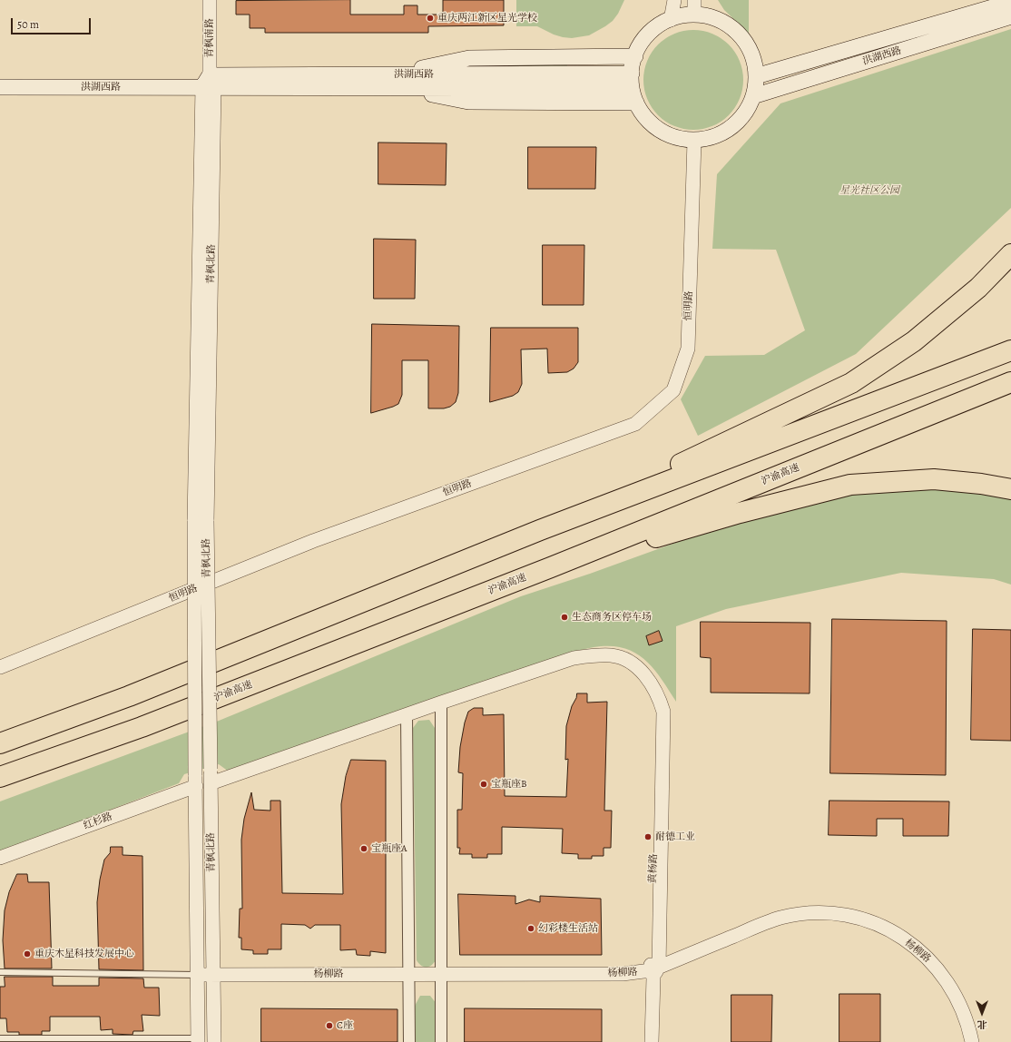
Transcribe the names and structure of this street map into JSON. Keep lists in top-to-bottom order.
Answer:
{
  "streets": {
    "highway": ["沪渝高速"],
    "main road": ["洪湖西路"],
    "street": [
      "青枫南路",
      "青枫北路",
      "恒明路",
      "红杉路",
      "黄杨路",
      "杨柳路"
    ]
  },
  "crossings": [
    ["青枫南路", "洪湖西路"],
    ["青枫南路", "青枫北路"],
    ["洪湖西路", "青枫北路"],
    ["洪湖西路", "恒明路"],
    ["青枫北路", "红杉路"],
    ["青枫北路", "杨柳路"],
    ["黄杨路", "杨柳路"]
  ],
  "parks": ["星光社区公园"],
  "places": [
    "重庆两江新区星光学校",
    "生态商务区停车场",
    "宝瓶座B",
    "耐德工业",
    "宝瓶座A",
    "幻彩楼生活站",
    "重庆木星科技发展中心",
    "C座"
  ],
  "scale_bar": "50 m",
  "north": "bottom"
}
